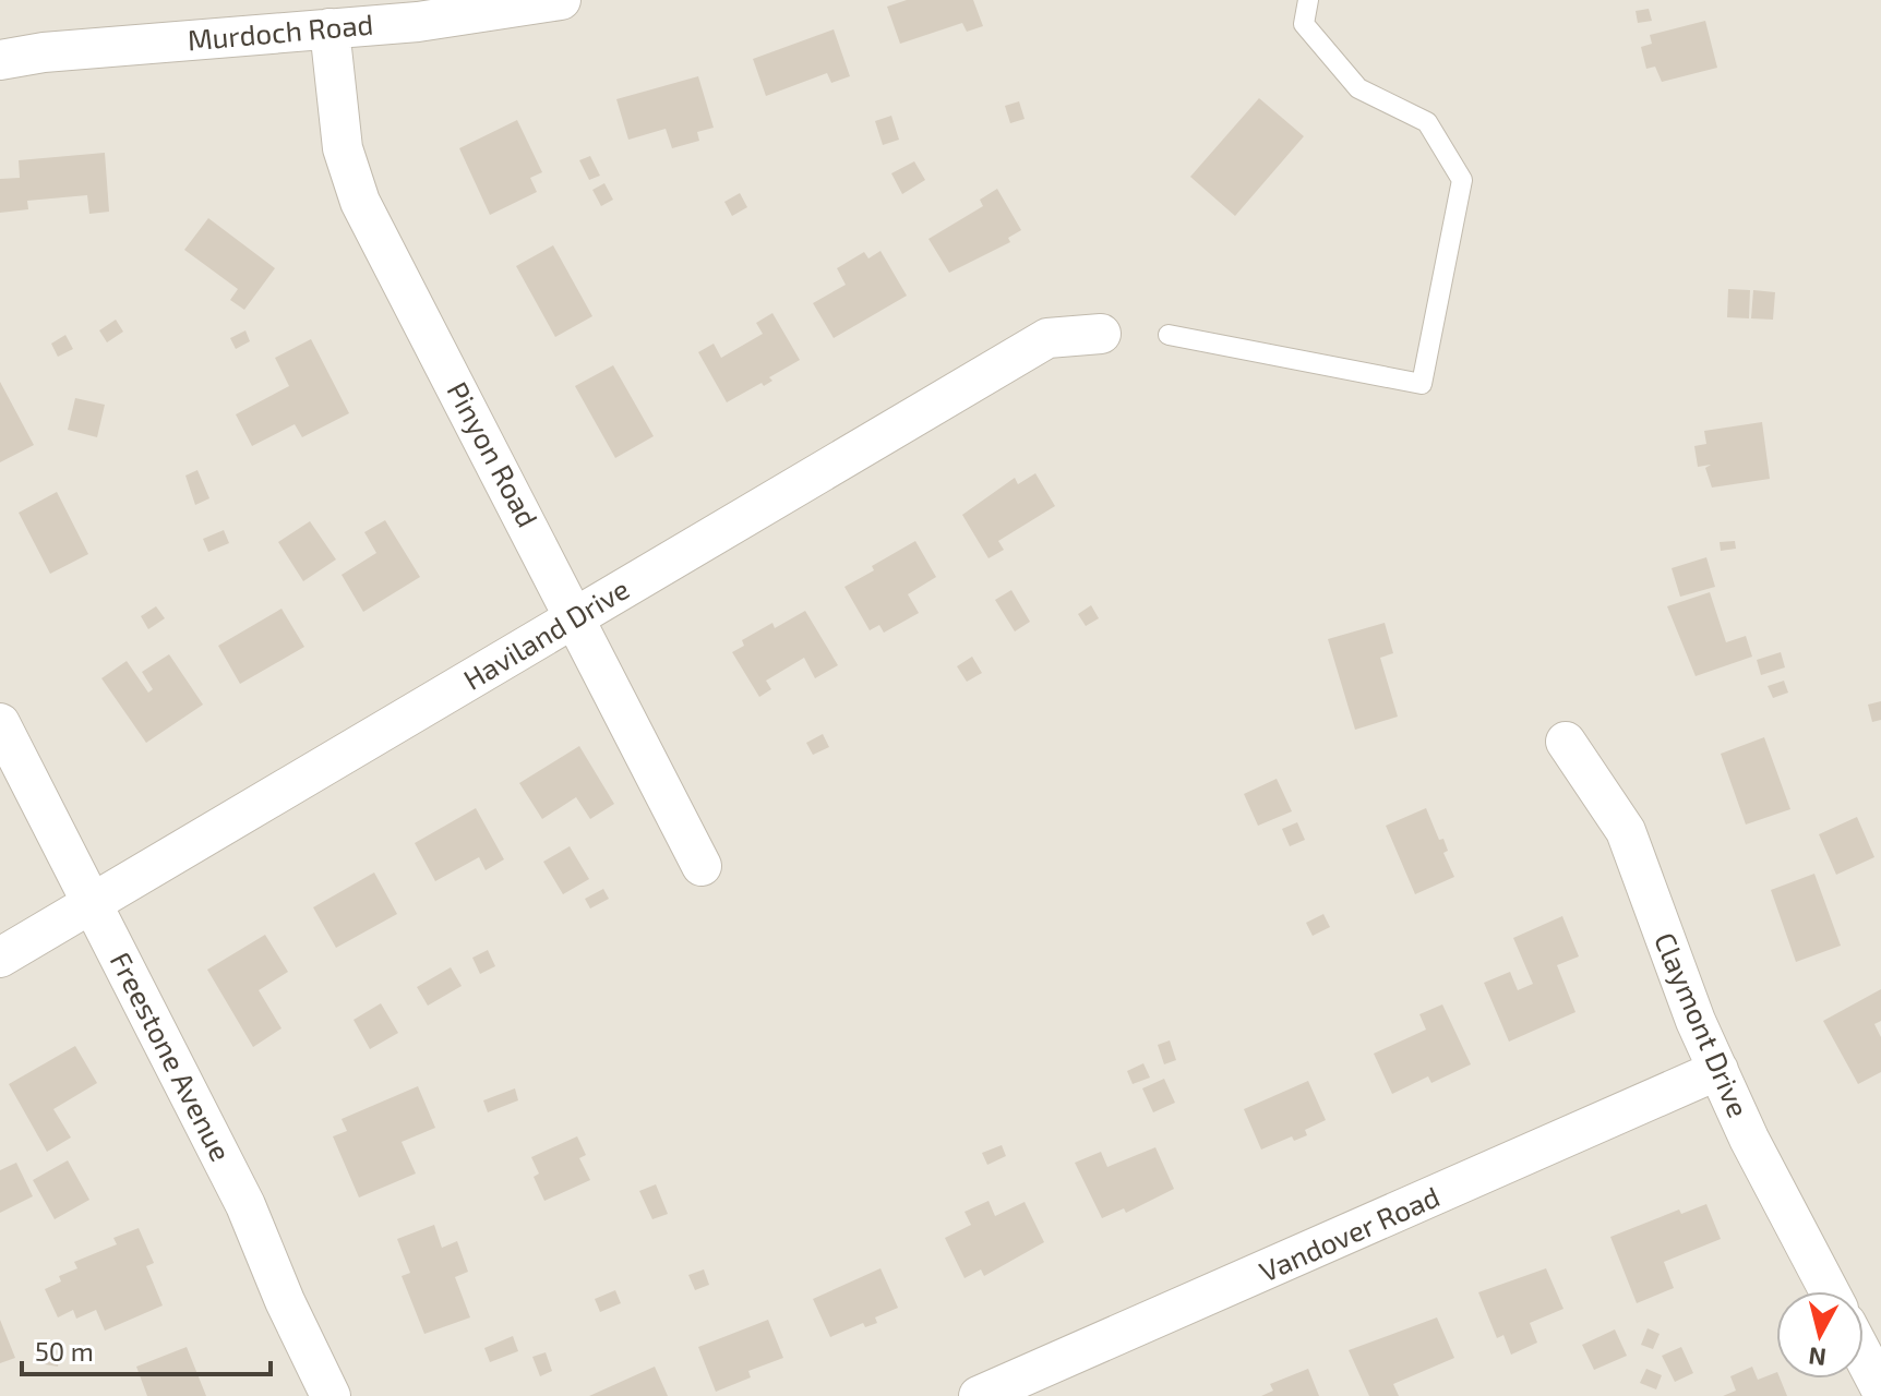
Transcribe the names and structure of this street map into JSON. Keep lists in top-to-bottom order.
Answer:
{
  "streets": {
    "street": [
      "Murdoch Road",
      "Pinyon Road",
      "Haviland Drive",
      "Claymont Drive",
      "Freestone Avenue",
      "Vandover Road"
    ]
  },
  "crossings": [
    ["Murdoch Road", "Pinyon Road"],
    ["Pinyon Road", "Haviland Drive"],
    ["Haviland Drive", "Freestone Avenue"],
    ["Claymont Drive", "Vandover Road"]
  ],
  "scale_bar": "50 m",
  "north": "bottom"
}
